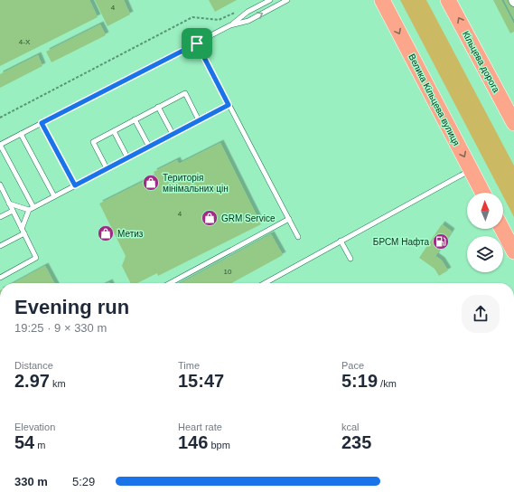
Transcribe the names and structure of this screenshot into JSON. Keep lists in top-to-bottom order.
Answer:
{
  "streets": {
    "highway": ["Кільцева дорога", "Велика Кільцева вулиця"]
  },
  "one_way": ["Кільцева дорога", "Велика Кільцева вулиця"],
  "places": {
    "shop": ["Територія мінімальних цін", "GRM Service", "Метиз"],
    "fuel station": ["БРСМ Нафта"]
  },
  "house_numbers": [
    "4",
    "4-Х",
    "4",
    "10"
  ],
  "north": "top",
  "page": {
    "heading": ["Evening run", "19:25 · 9 × 330 m"],
    "stats": [
      ["Distance", "2.97 km"],
      ["Time", "15:47"],
      ["Pace", "5:19 /km"],
      ["Elevation", "54 m"],
      ["Heart rate", "146 bpm"],
      ["kcal", "235"]
    ],
    "list": [
      {
        "name": "330 m",
        "note": "5:29"
      }
    ]
  }
}
